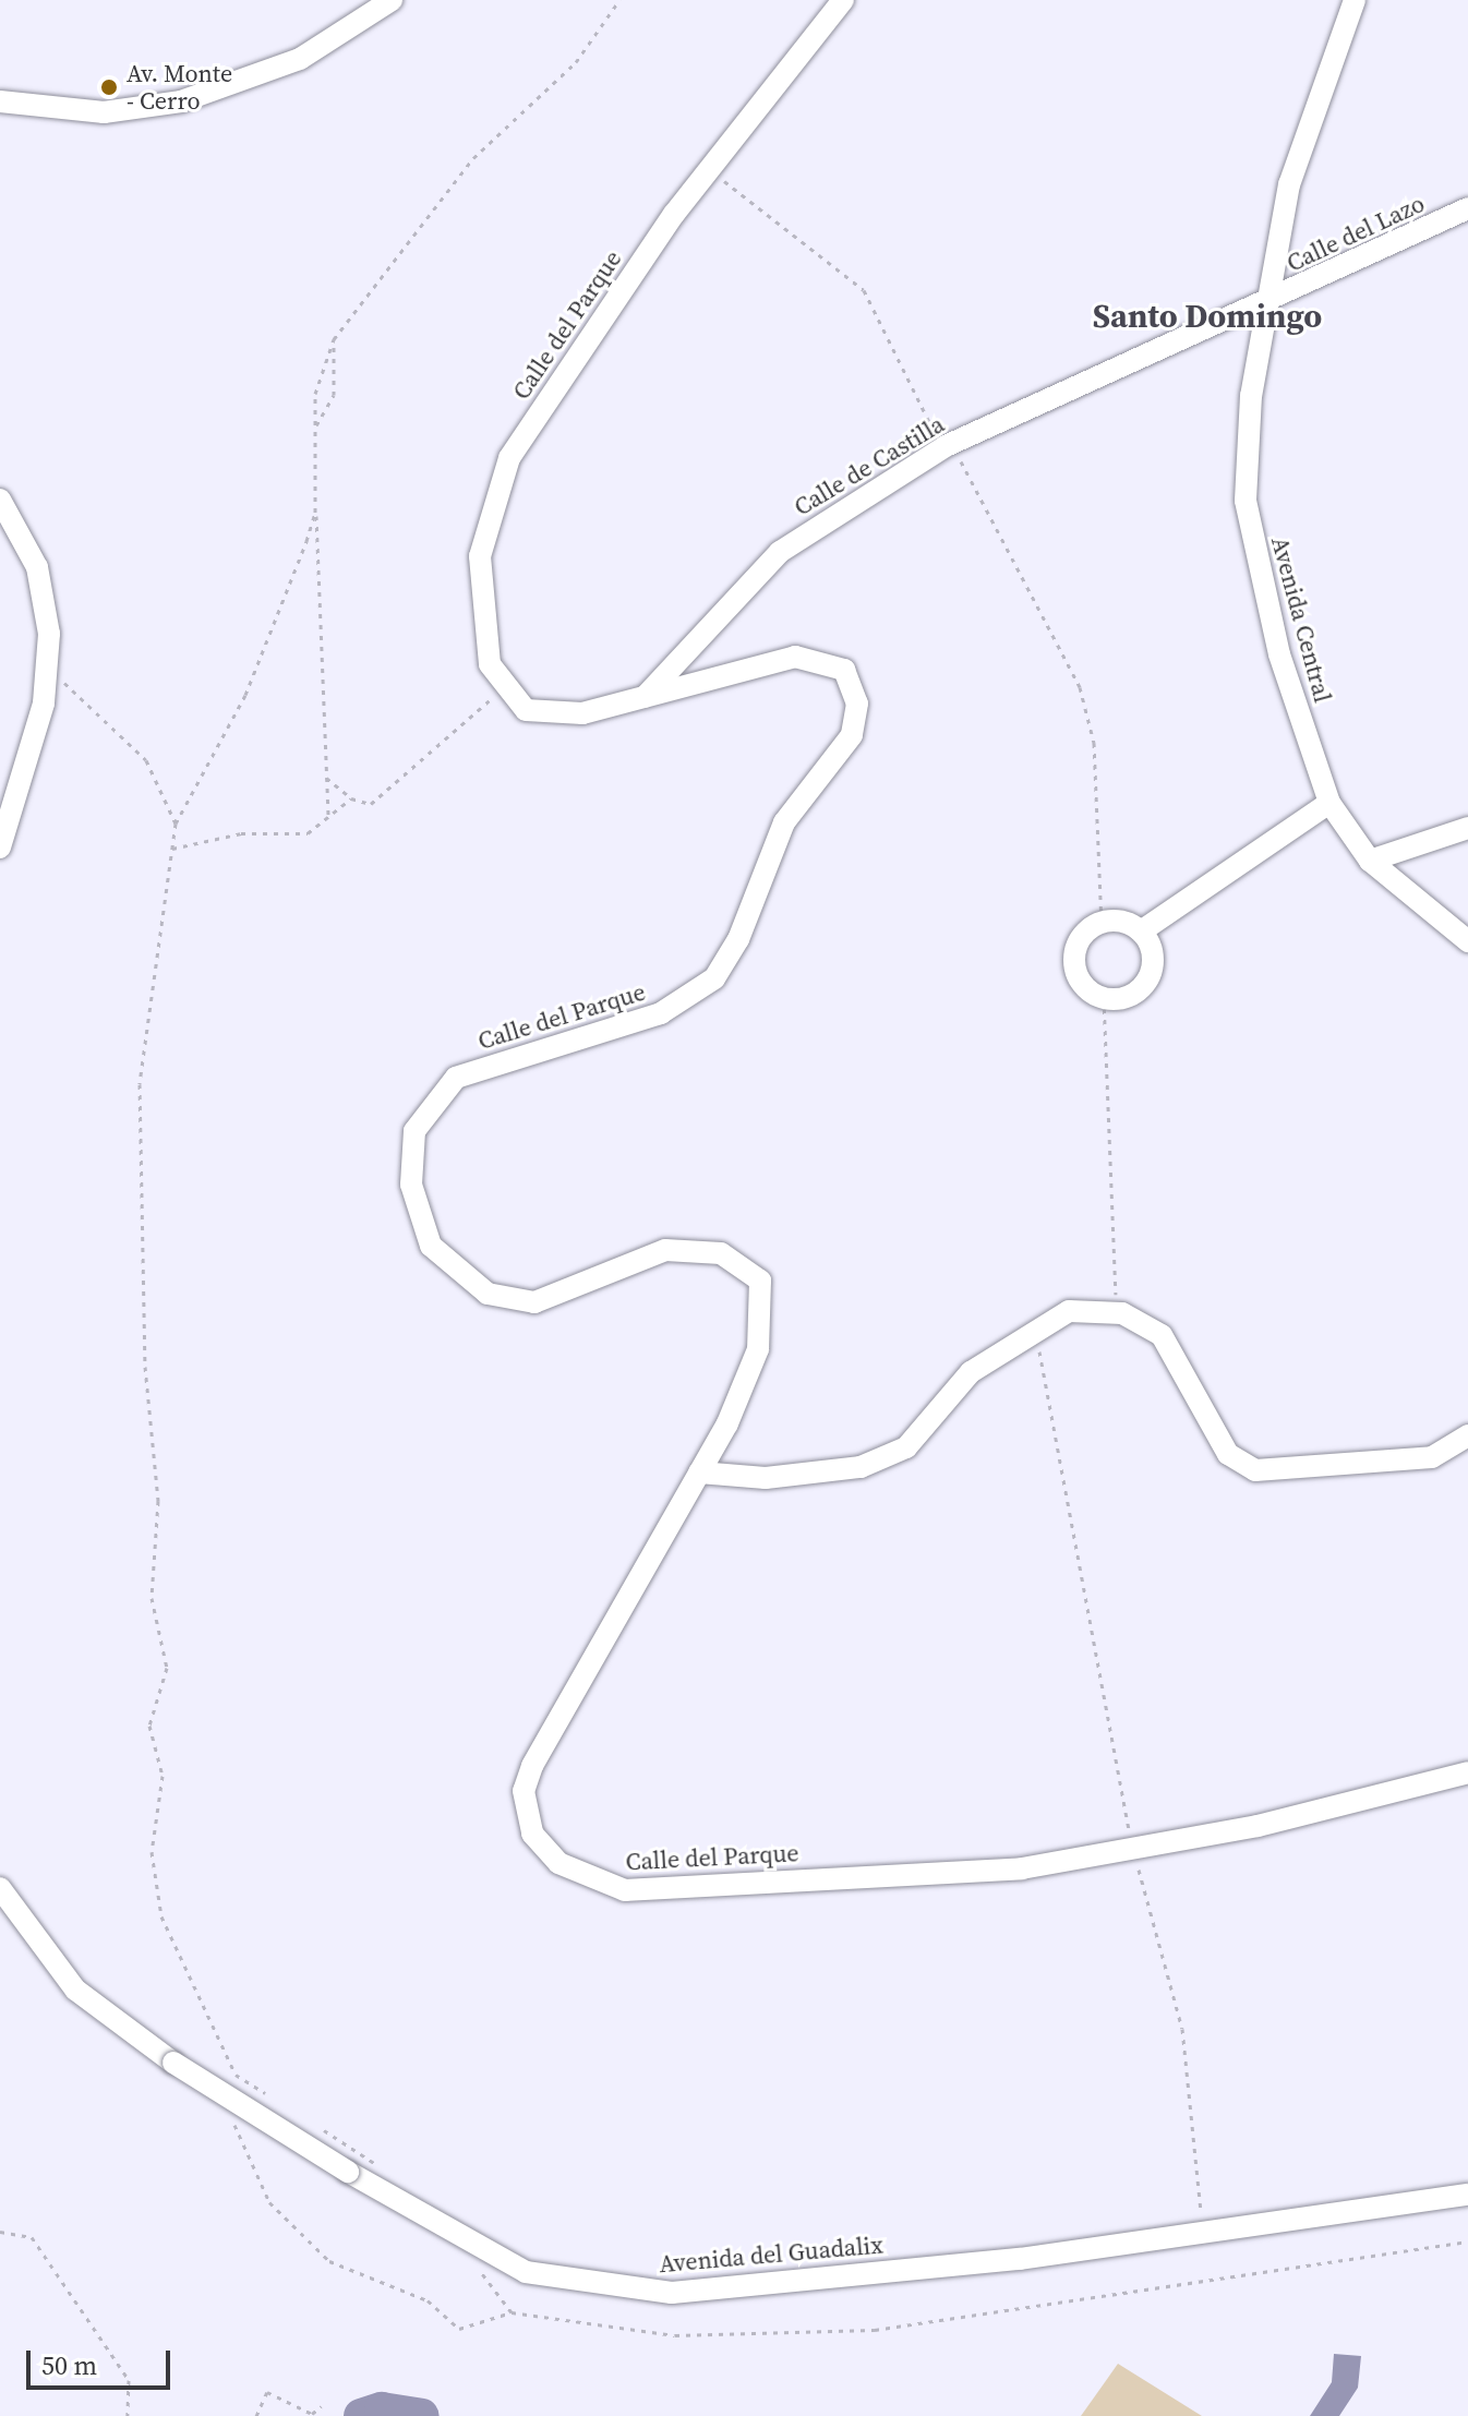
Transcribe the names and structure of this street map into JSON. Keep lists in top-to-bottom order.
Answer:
{
  "streets": {
    "street": [
      "Calle del Lazo",
      "Calle del Parque",
      "Calle de Castilla",
      "Avenida Central",
      "Avenida del Guadalix"
    ]
  },
  "crossings": [
    ["Calle del Lazo", "Calle de Castilla"],
    ["Calle del Lazo", "Avenida Central"],
    ["Calle del Parque", "Calle de Castilla"],
    ["Calle de Castilla", "Avenida Central"]
  ],
  "districts": ["Santo Domingo"],
  "places": ["Av. Monte - Cerro"],
  "scale_bar": "50 m"
}
